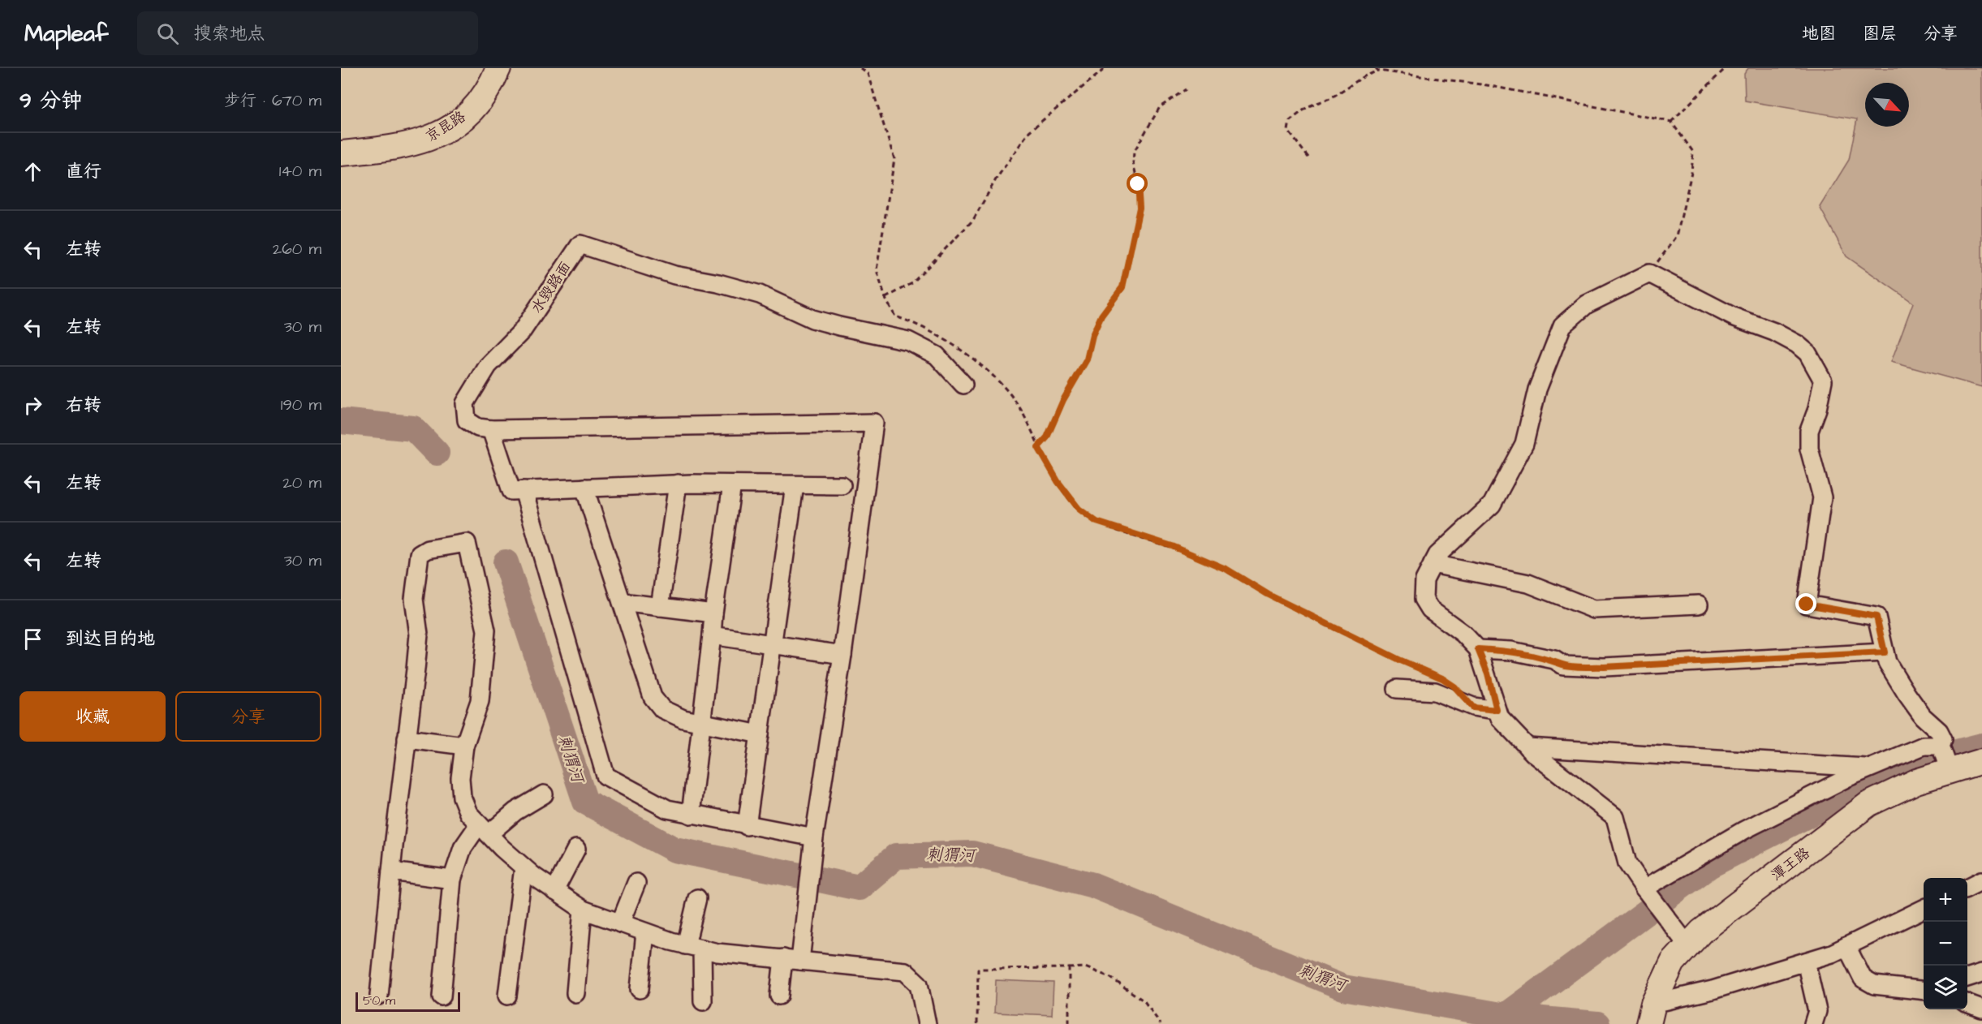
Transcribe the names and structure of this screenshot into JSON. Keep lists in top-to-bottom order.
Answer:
{
  "streets": {
    "highway": ["京昆路", "潭王路"],
    "street": ["水毁路面"]
  },
  "water": ["刺猬河"],
  "scale_bar": "50 m",
  "north": "bottom right",
  "page": {
    "header": "Mapleaf",
    "search": "搜索地点",
    "nav": ["地图", "图层", "分享"],
    "heading": ["9 分钟", "步行 · 670 m"],
    "list": [
      ["直行", "140 m"],
      ["左转", "260 m"],
      ["左转", "30 m"],
      ["右转", "190 m"],
      ["左转", "20 m"],
      ["左转", "30 m"],
      "到达目的地"
    ],
    "buttons": ["收藏", "分享"],
    "map_buttons": ["+", "−"],
    "scale": "50 m"
  }
}
